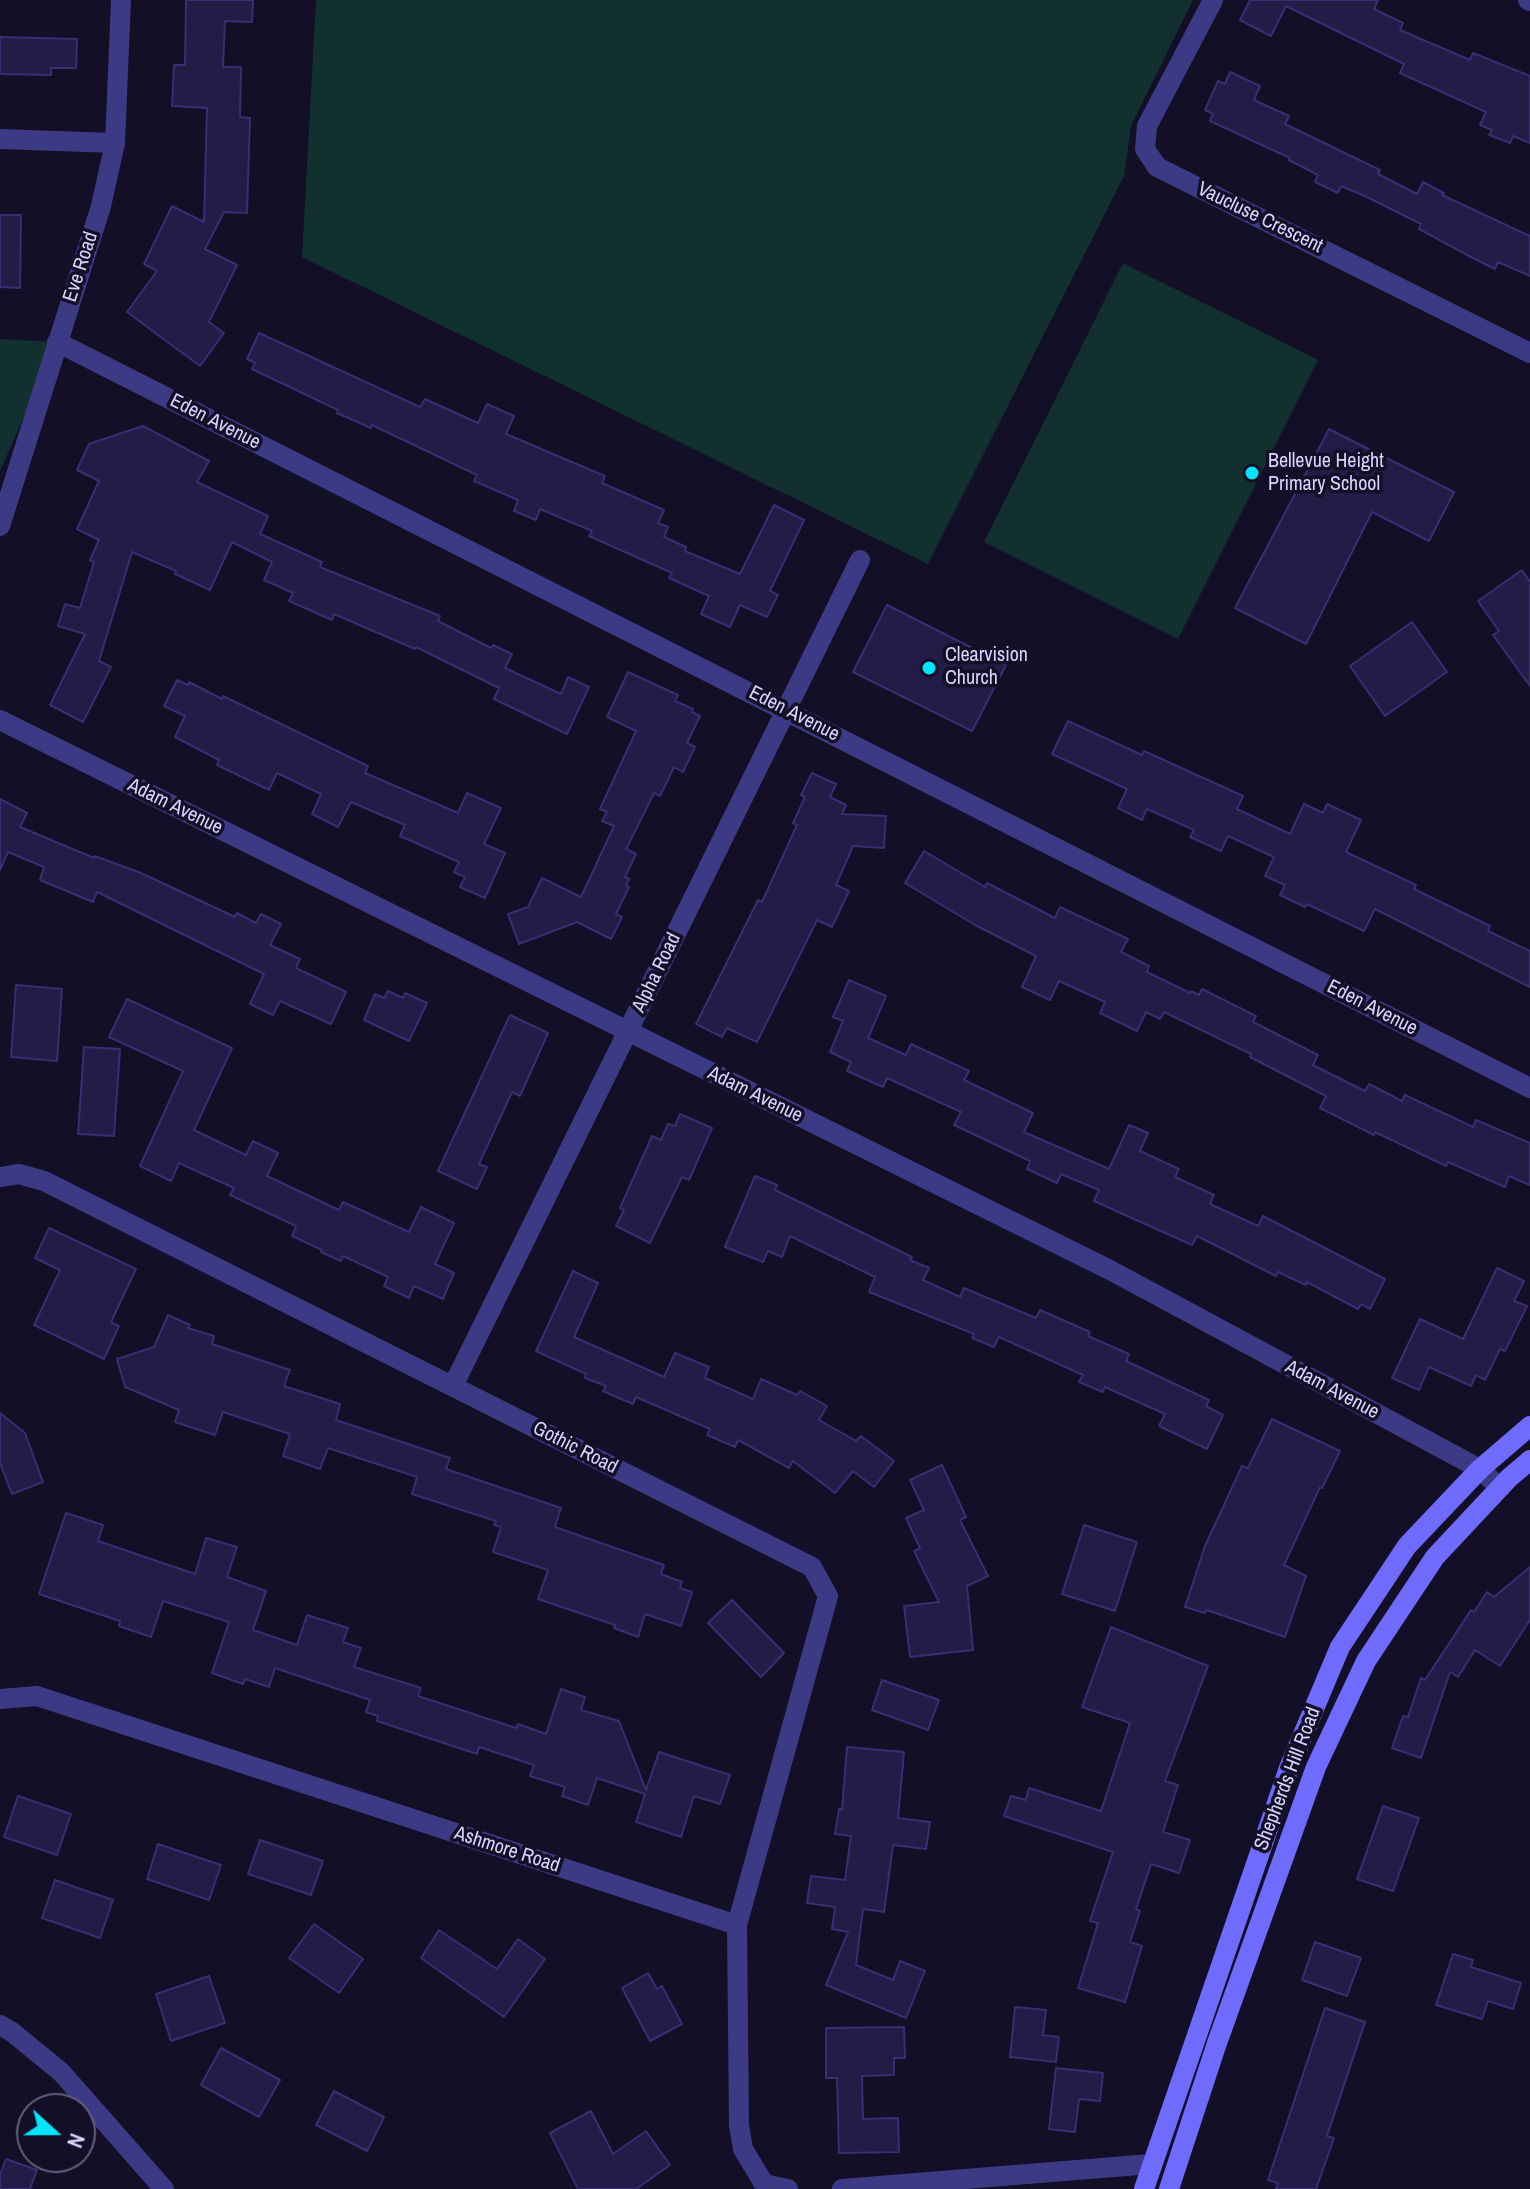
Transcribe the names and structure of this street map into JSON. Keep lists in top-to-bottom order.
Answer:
{
  "streets": {
    "main road": ["Shepherds Hill Road"],
    "street": [
      "Vaucluse Crescent",
      "Eve Road",
      "Eden Avenue",
      "Adam Avenue",
      "Alpha Road",
      "Gothic Road",
      "Ashmore Road"
    ]
  },
  "crossings": [
    ["Eve Road", "Eden Avenue"],
    ["Eden Avenue", "Alpha Road"],
    ["Adam Avenue", "Alpha Road"],
    ["Adam Avenue", "Shepherds Hill Road"],
    ["Alpha Road", "Gothic Road"],
    ["Gothic Road", "Ashmore Road"]
  ],
  "places": ["Bellevue Height Primary School", "Clearvision Church"],
  "north": "right"
}
